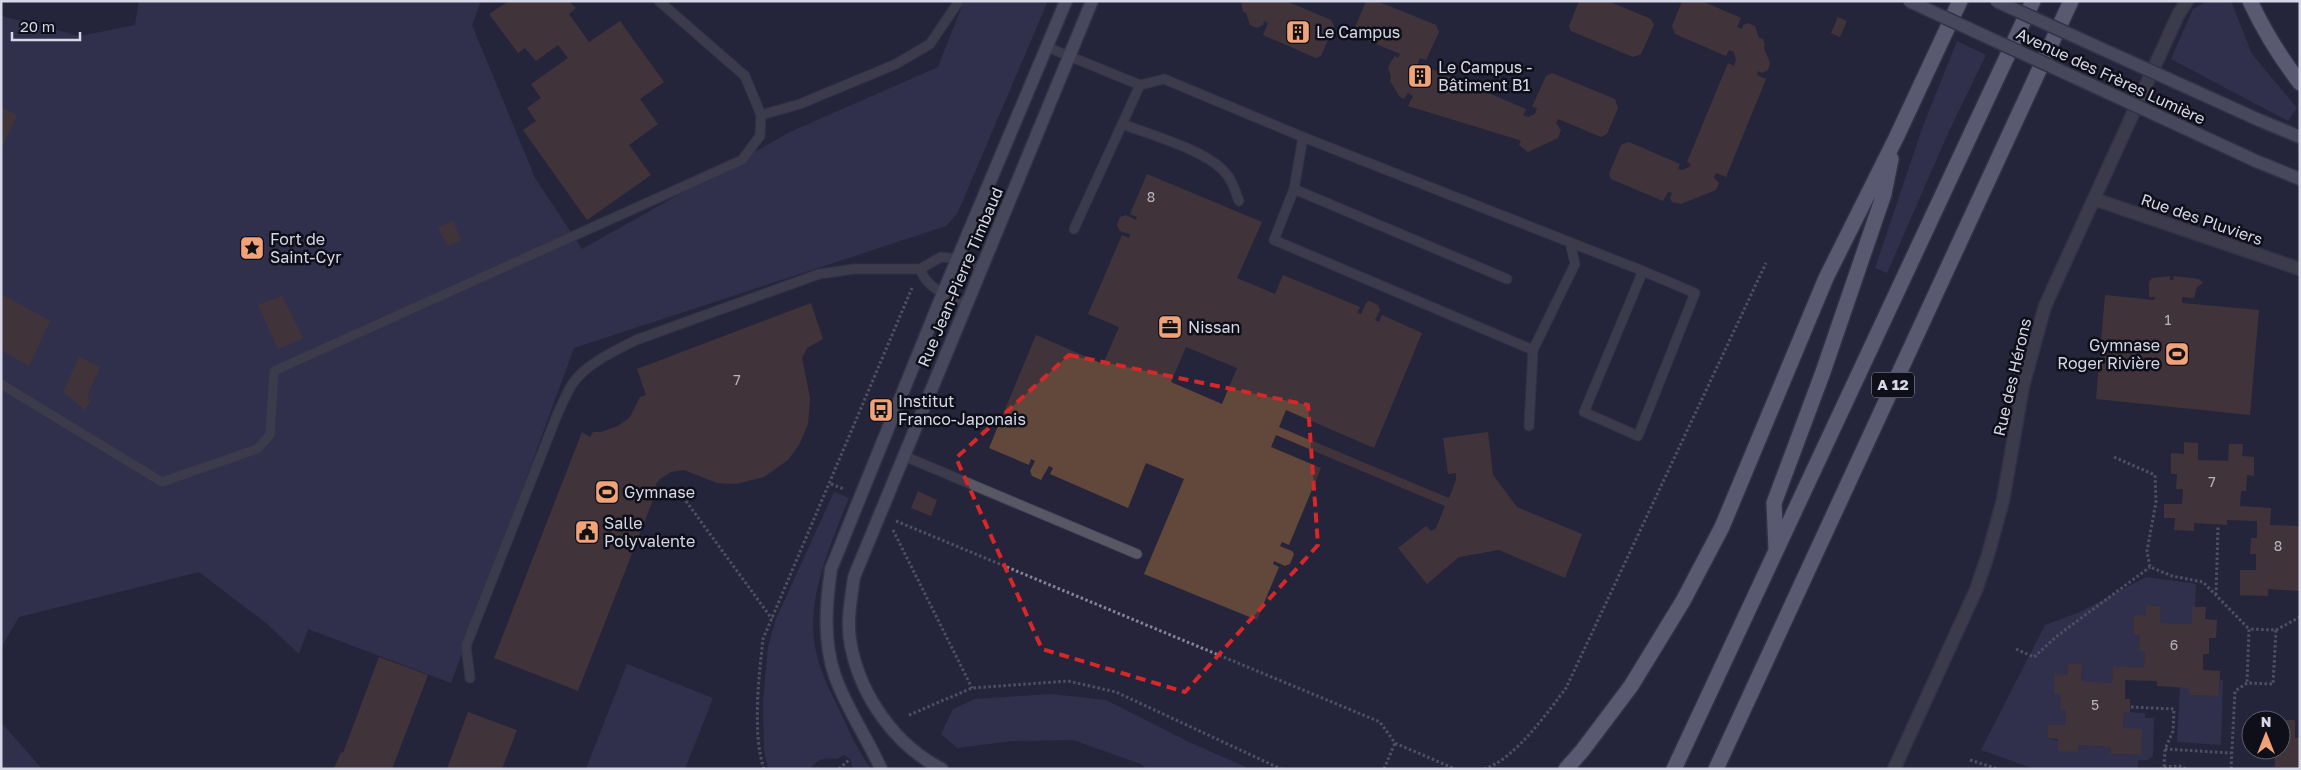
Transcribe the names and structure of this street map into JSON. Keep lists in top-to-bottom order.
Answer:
{
  "streets": {
    "highway": ["A 12"],
    "main road": ["Avenue des Frères Lumière", "Rue Jean-Pierre Timbaud"],
    "street": ["Rue des Pluviers", "Rue des Hérons"]
  },
  "crossings": [
    ["Rue des Pluviers", "Rue des Hérons"]
  ],
  "places": {
    "building": ["Le Campus", "Le Campus - Bâtiment B1"],
    "place": ["Fort de Saint-Cyr"],
    "office": ["Nissan"],
    "sports": ["Gymnase Roger Rivière", "Gymnase"],
    "bus stop": ["Institut Franco-Japonais"],
    "public building": ["Salle Polyvalente"]
  },
  "house_numbers": [
    "8",
    "1",
    "7",
    "7",
    "8",
    "6",
    "5"
  ],
  "scale_bar": "20 m",
  "north": "top"
}
